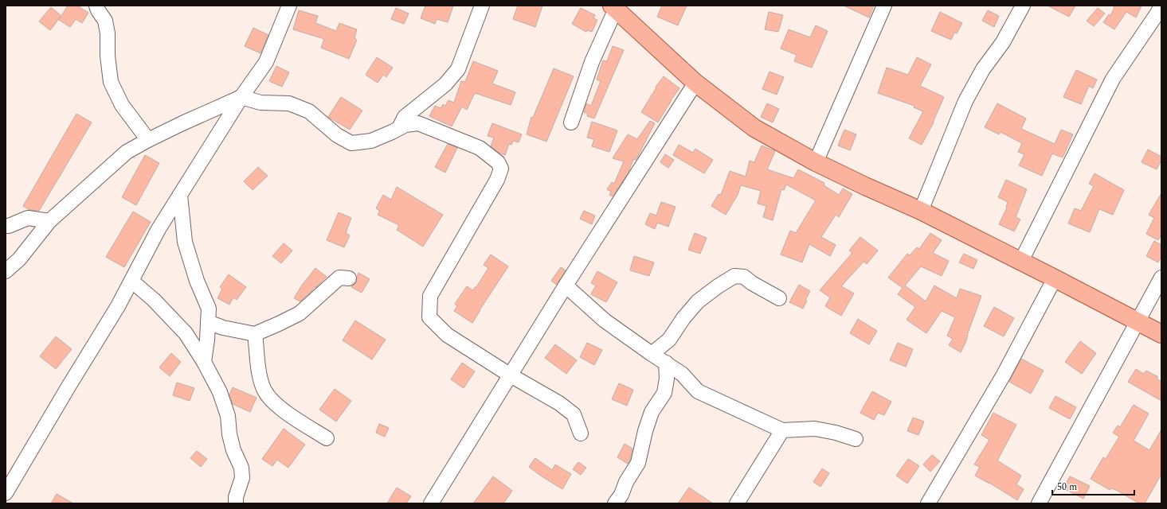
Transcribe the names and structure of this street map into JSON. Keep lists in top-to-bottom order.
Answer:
{
  "scale_bar": "50 m"
}
